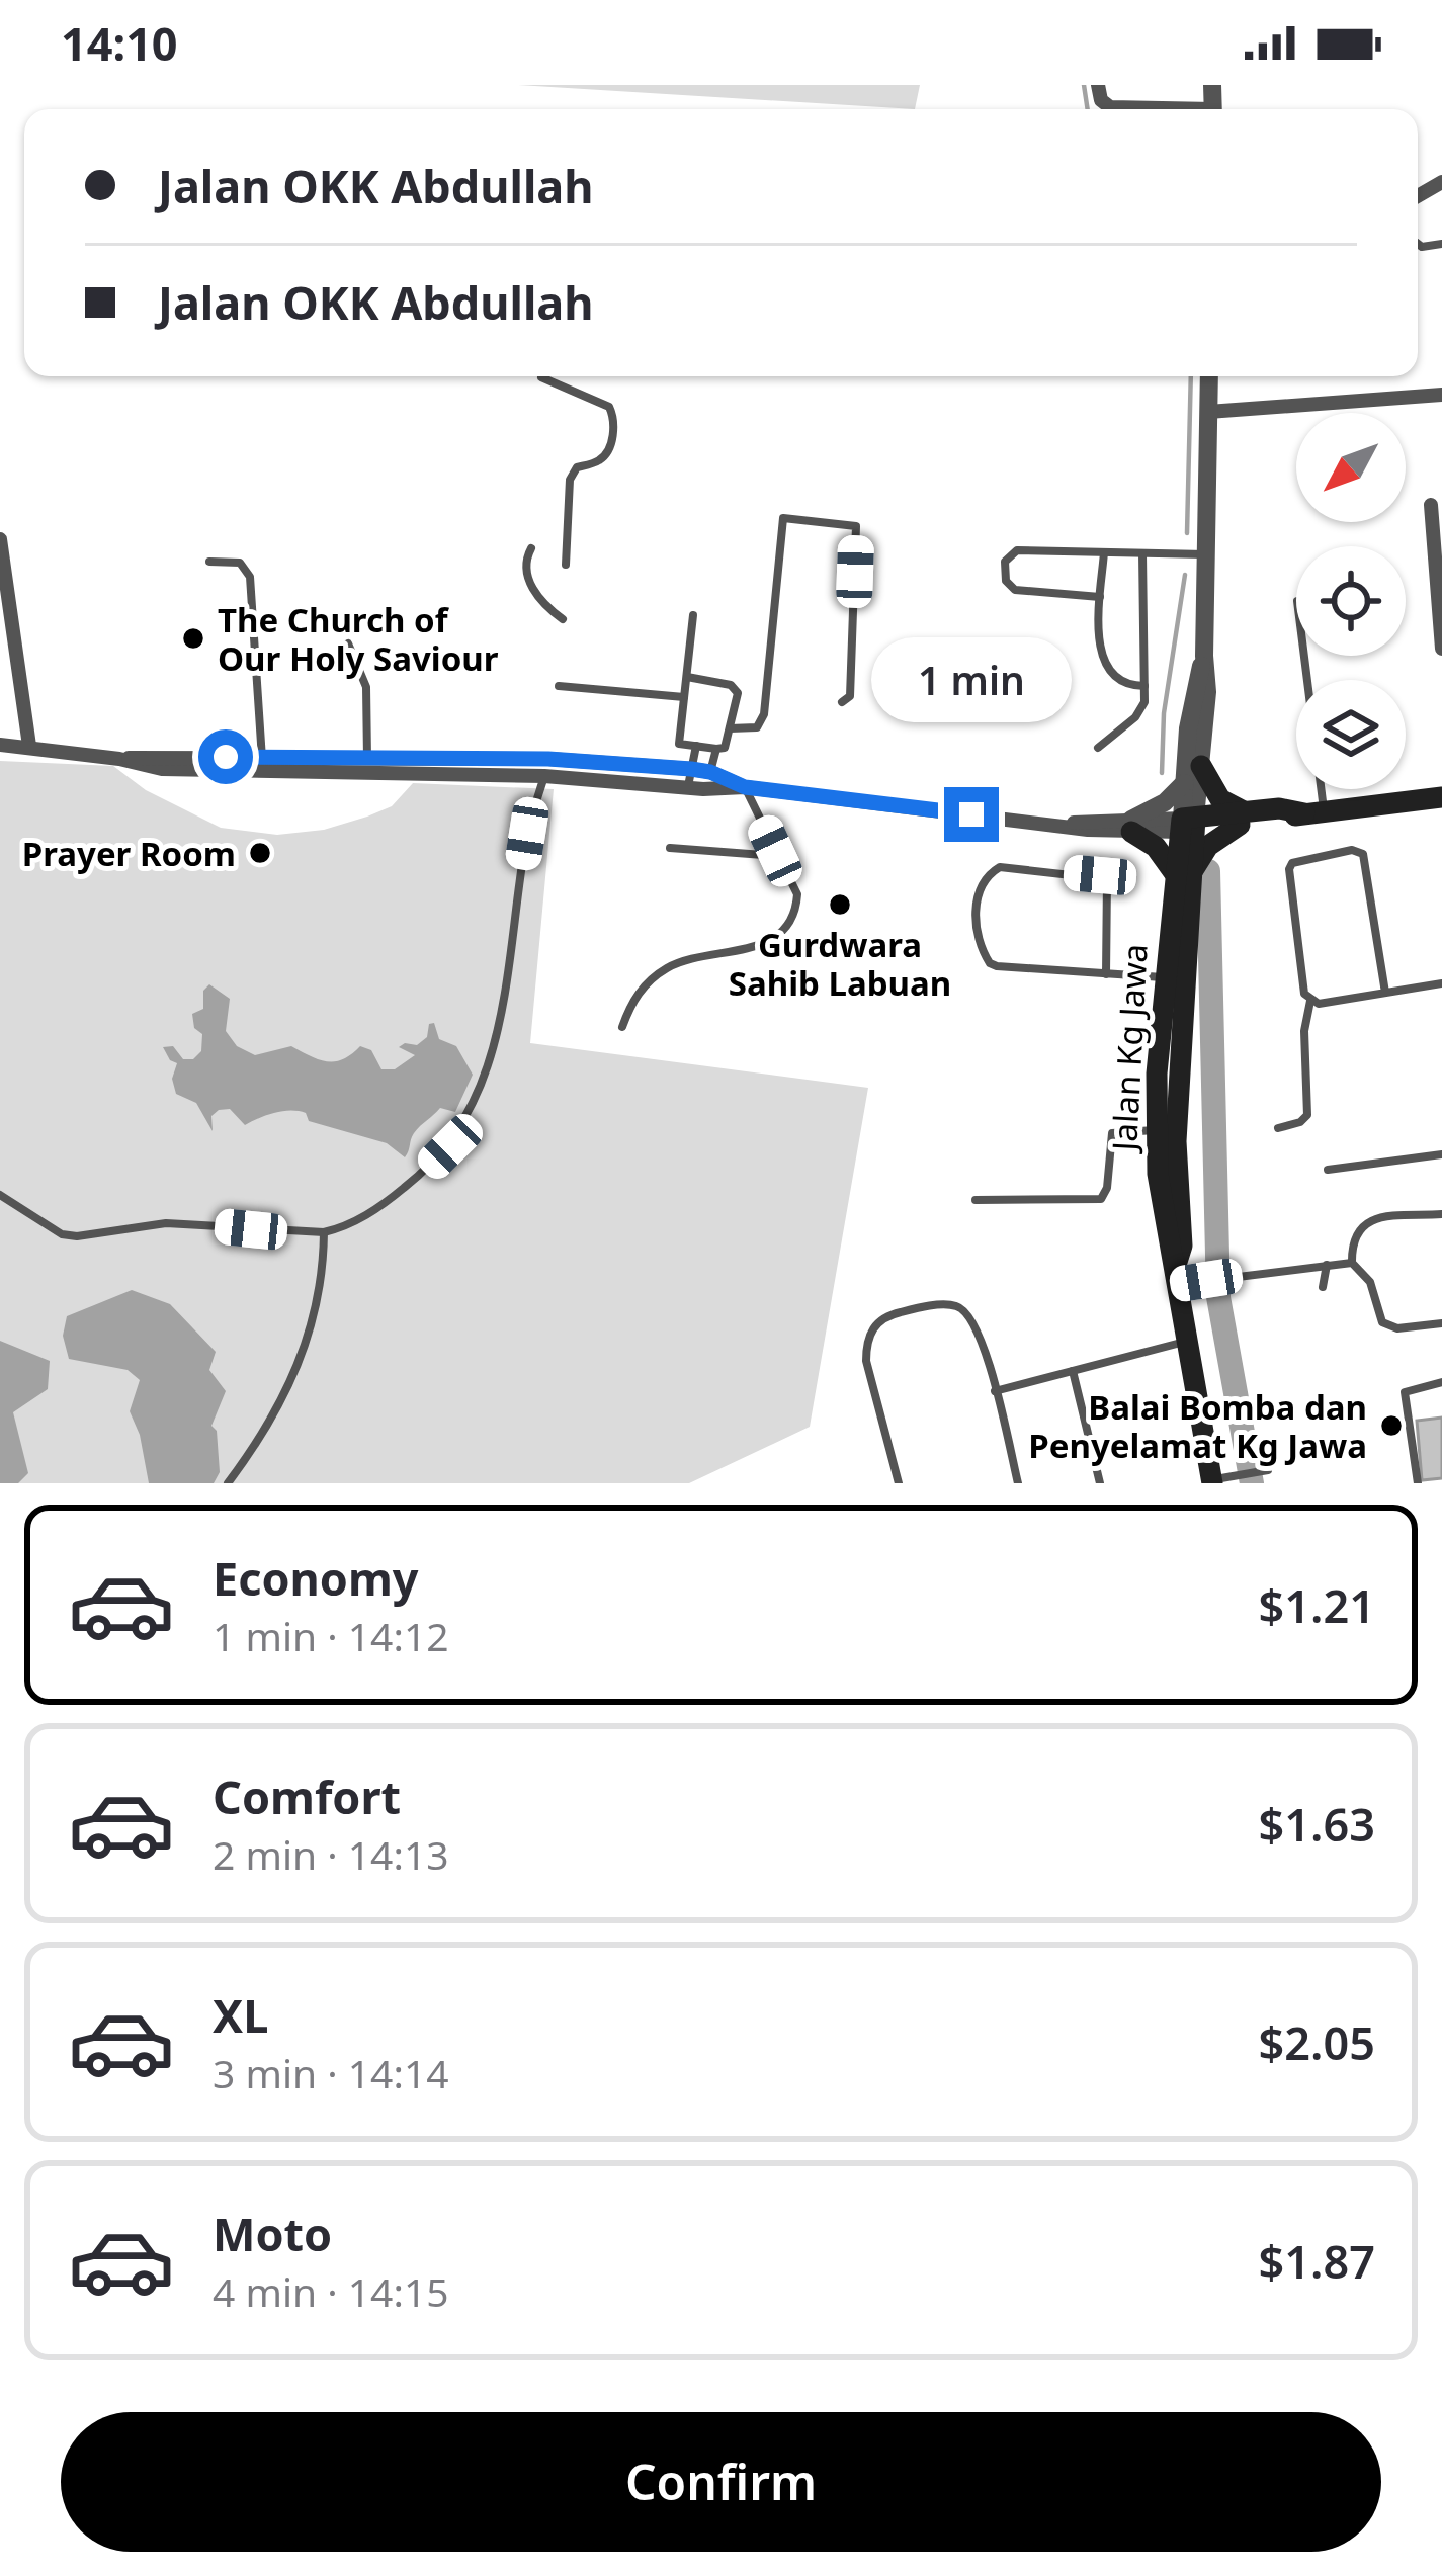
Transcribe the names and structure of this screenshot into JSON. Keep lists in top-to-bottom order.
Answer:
{
  "streets": {
    "main road": ["Jalan Kg Jawa"]
  },
  "places": [
    "The Church of Our Holy Saviour",
    "Prayer Room",
    "Gurdwara Sahib Labuan",
    "Balai Bomba dan Penyelamat Kg Jawa"
  ],
  "north": "bottom left",
  "page": {
    "status": "14:10",
    "banner": ["Jalan OKK Abdullah", "Jalan OKK Abdullah"],
    "bubble": "1 min",
    "list": [
      {
        "name": "Economy",
        "note": "1 min · 14:12",
        "value": "$1.21"
      },
      {
        "name": "Comfort",
        "note": "2 min · 14:13",
        "value": "$1.63"
      },
      {
        "name": "XL",
        "note": "3 min · 14:14",
        "value": "$2.05"
      },
      {
        "name": "Moto",
        "note": "4 min · 14:15",
        "value": "$1.87"
      }
    ],
    "buttons": "Confirm"
  }
}
